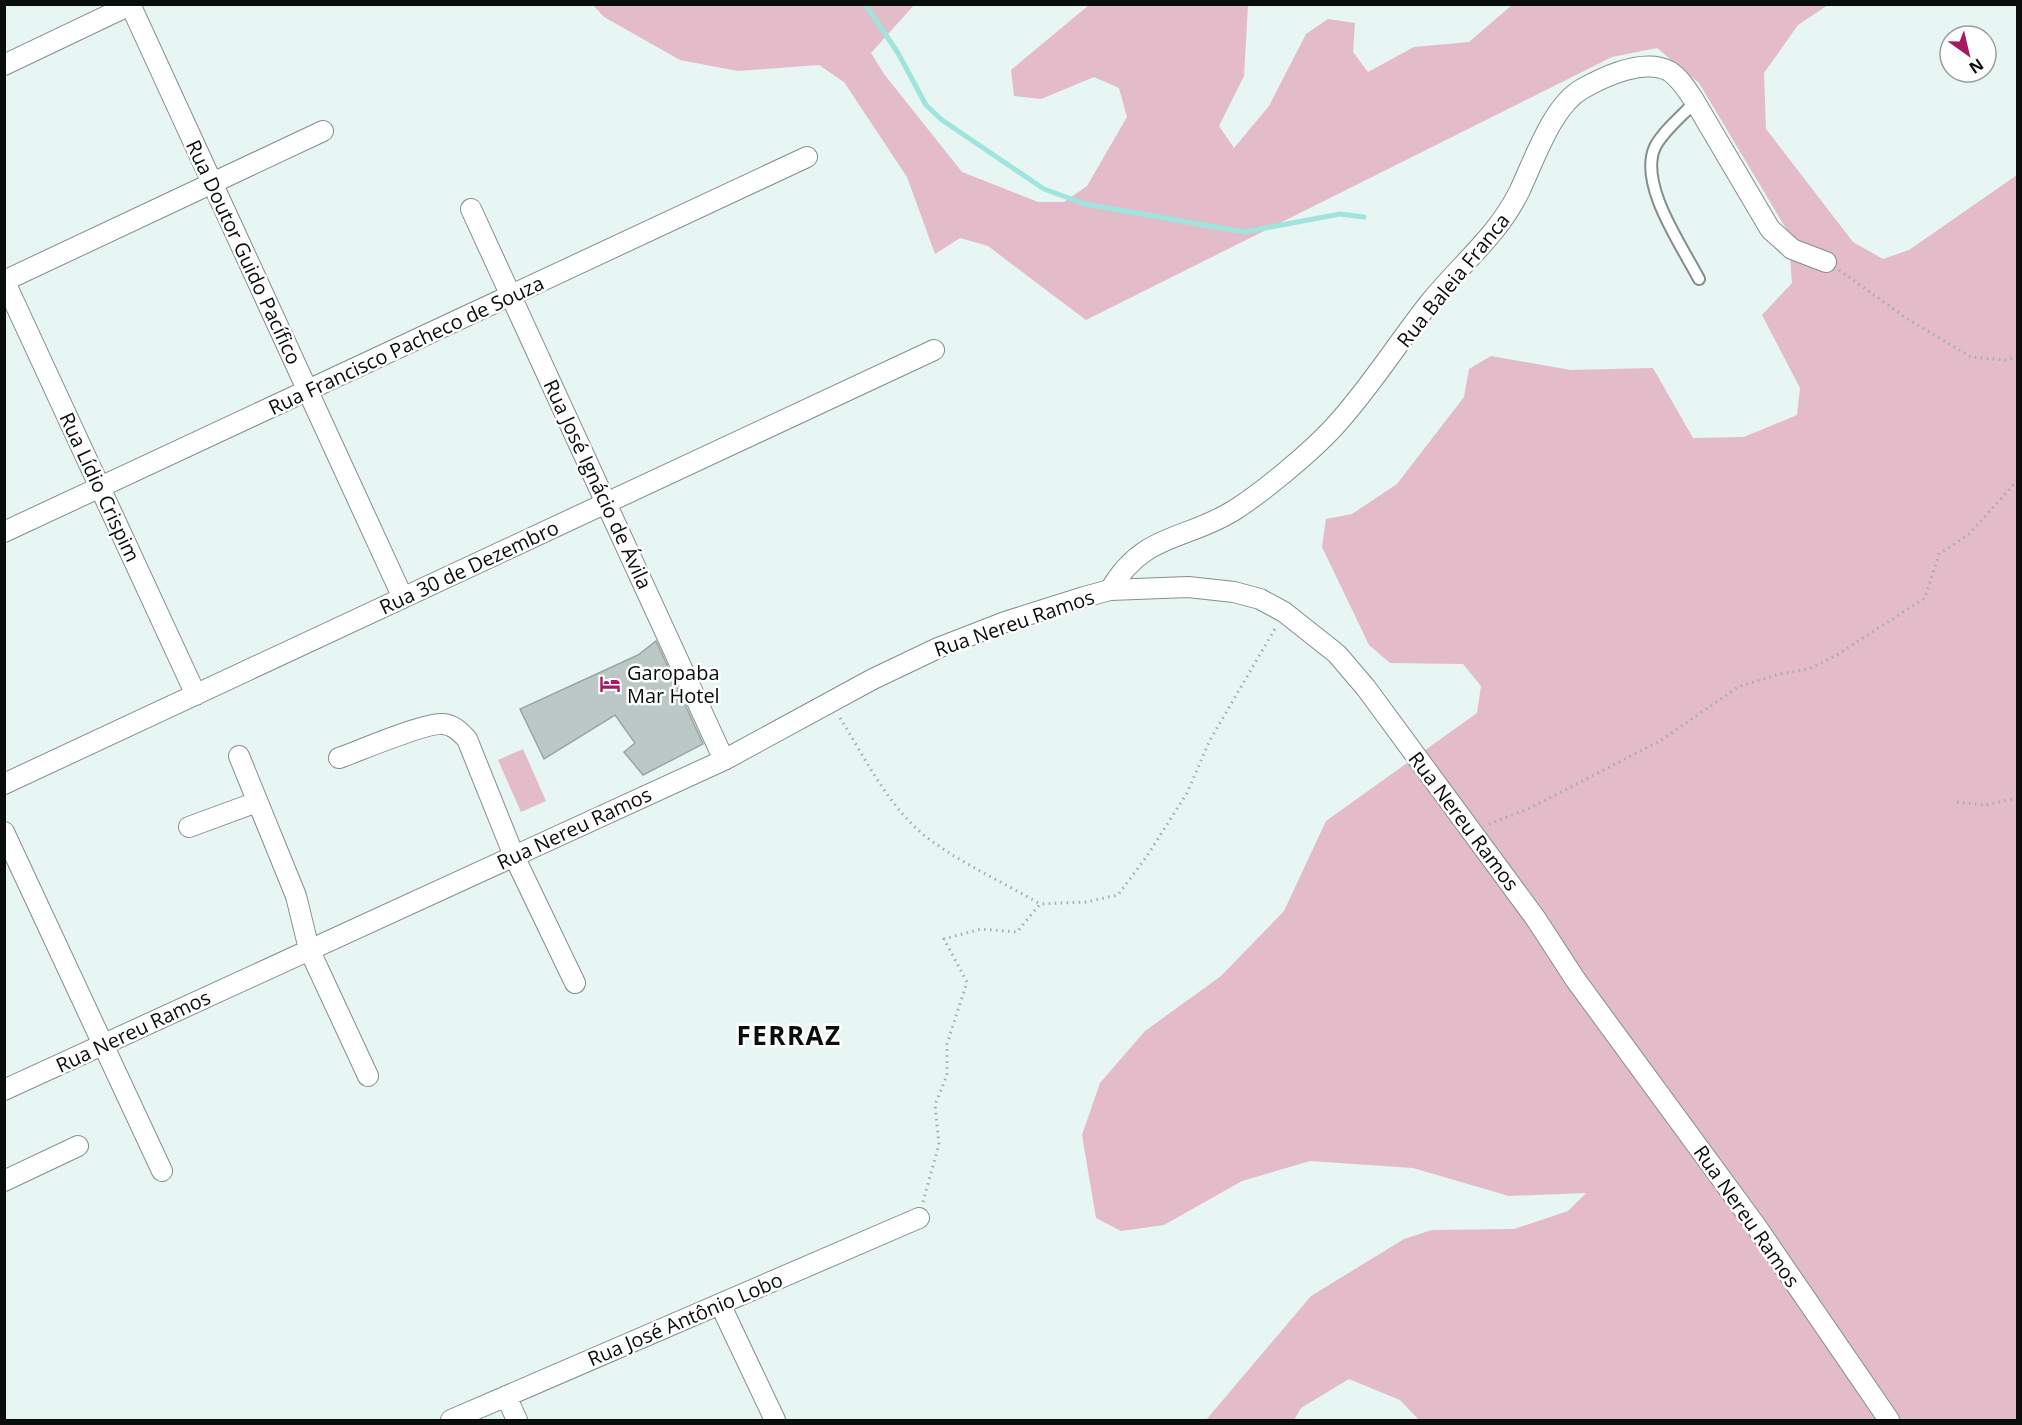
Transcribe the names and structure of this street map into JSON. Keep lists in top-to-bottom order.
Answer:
{
  "streets": {
    "street": [
      "Rua Doutor Guido Pacífico",
      "Rua Baleia Franca",
      "Rua Francisco Pacheco de Souza",
      "Rua José Ignácio de Ávila",
      "Rua Lídio Crispim",
      "Rua 30 de Dezembro",
      "Rua Nereu Ramos",
      "Rua José Antônio Lobo"
    ]
  },
  "crossings": [
    ["Rua Doutor Guido Pacífico", "Rua Francisco Pacheco de Souza"],
    ["Rua Doutor Guido Pacífico", "Rua 30 de Dezembro"],
    ["Rua Baleia Franca", "Rua Nereu Ramos"],
    ["Rua Francisco Pacheco de Souza", "Rua José Ignácio de Ávila"],
    ["Rua Francisco Pacheco de Souza", "Rua Lídio Crispim"],
    ["Rua José Ignácio de Ávila", "Rua 30 de Dezembro"],
    ["Rua José Ignácio de Ávila", "Rua Nereu Ramos"],
    ["Rua Lídio Crispim", "Rua 30 de Dezembro"]
  ],
  "districts": ["FERRAZ"],
  "places": {
    "hotel": ["Garopaba Mar Hotel"]
  },
  "north": "bottom right"
}
